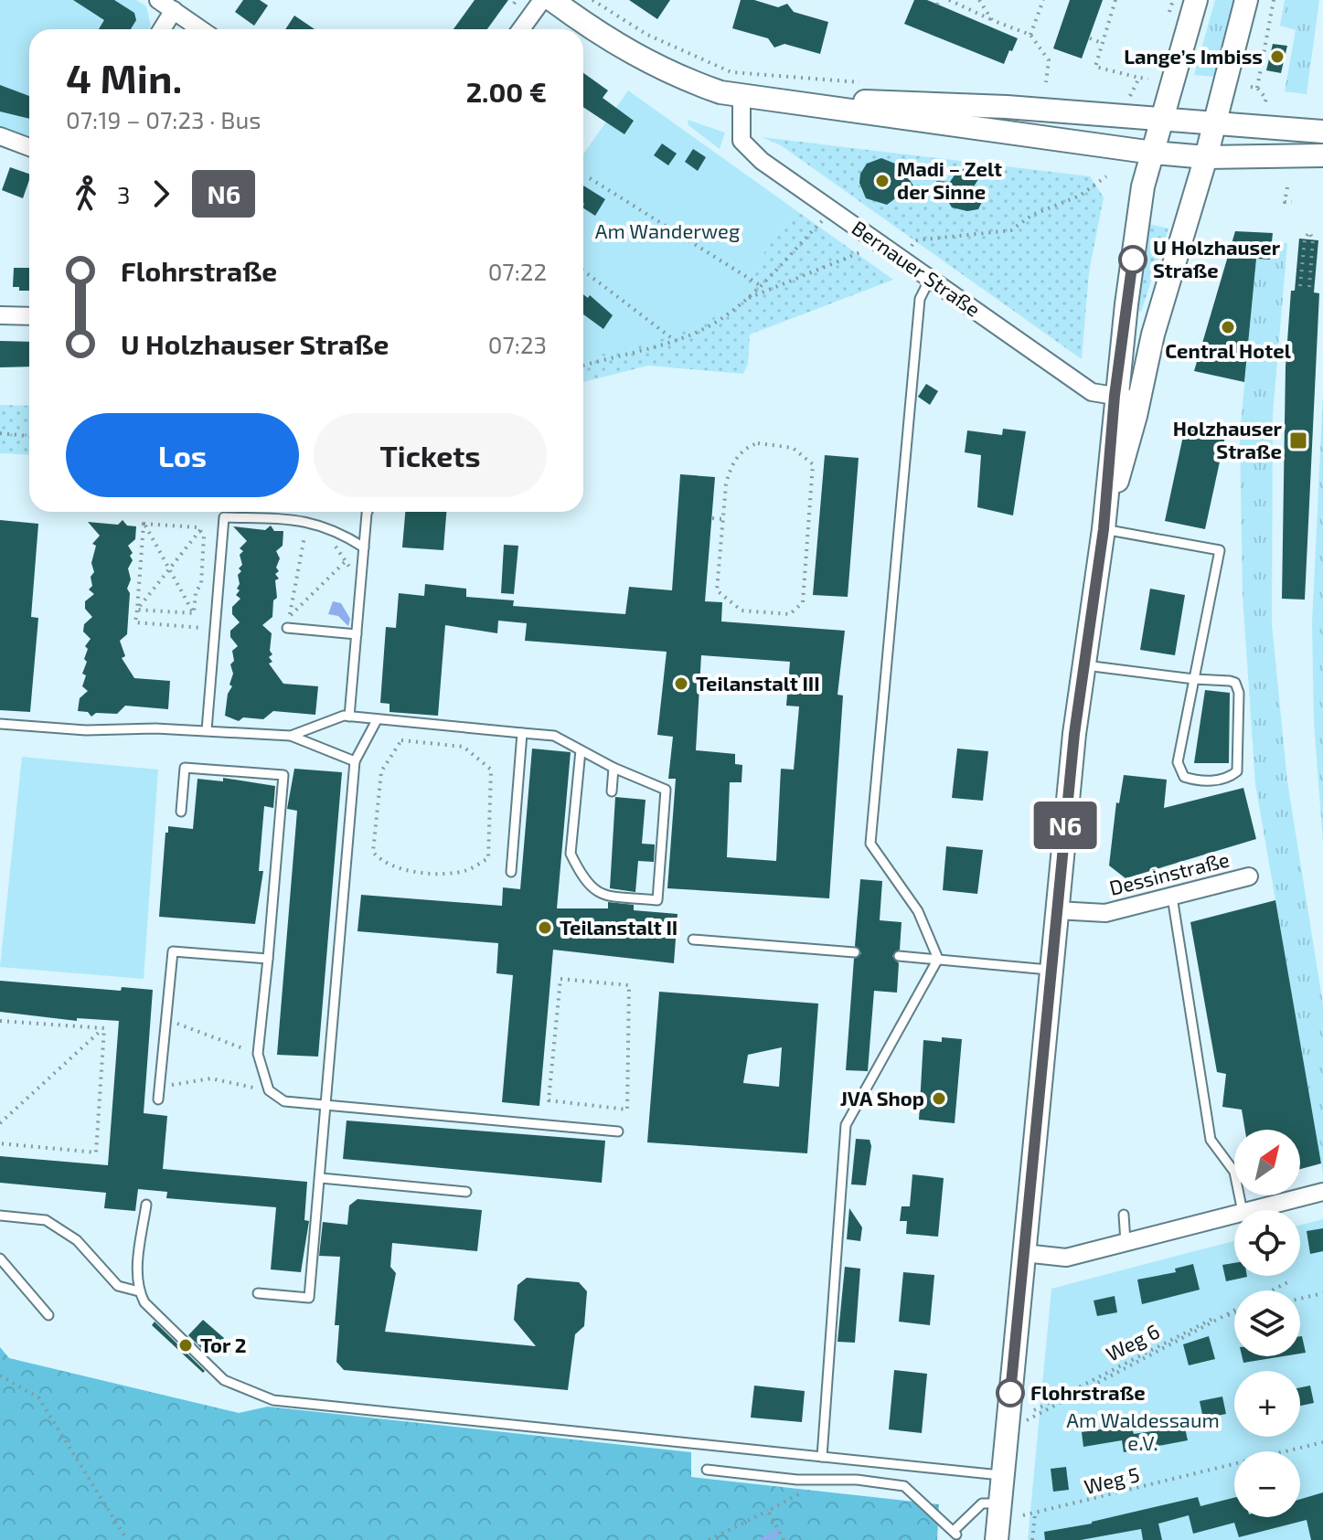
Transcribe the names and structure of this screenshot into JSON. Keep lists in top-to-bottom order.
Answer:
{
  "streets": {
    "street": ["Bernauer Straße", "Dessinstraße"],
    "path": ["Weg 6", "Weg 5"]
  },
  "parks": ["Am Wanderweg", "Am Waldessaum e.V."],
  "places": {
    "other": [
      "Lange’s Imbiss",
      "Madi – Zelt der Sinne",
      "U Holzhauser Straße",
      "Central Hotel",
      "Teilanstalt III",
      "Teilanstalt II",
      "JVA Shop",
      "Tor 2",
      "Flohrstraße"
    ],
    "transit": ["Holzhauser Straße"]
  },
  "lines": ["bus line N6"],
  "north": "top right",
  "page": {
    "on_map": "N6",
    "heading": ["4 Min.", "07:19 – 07:23 · Bus", "2.00 €"],
    "legs": ["3", "N6"],
    "list": [
      {
        "name": "Flohrstraße",
        "value": "07:22"
      },
      {
        "name": "U Holzhauser Straße",
        "value": "07:23"
      }
    ],
    "buttons": ["Los", "Tickets"],
    "map_buttons": ["+", "−"]
  }
}
